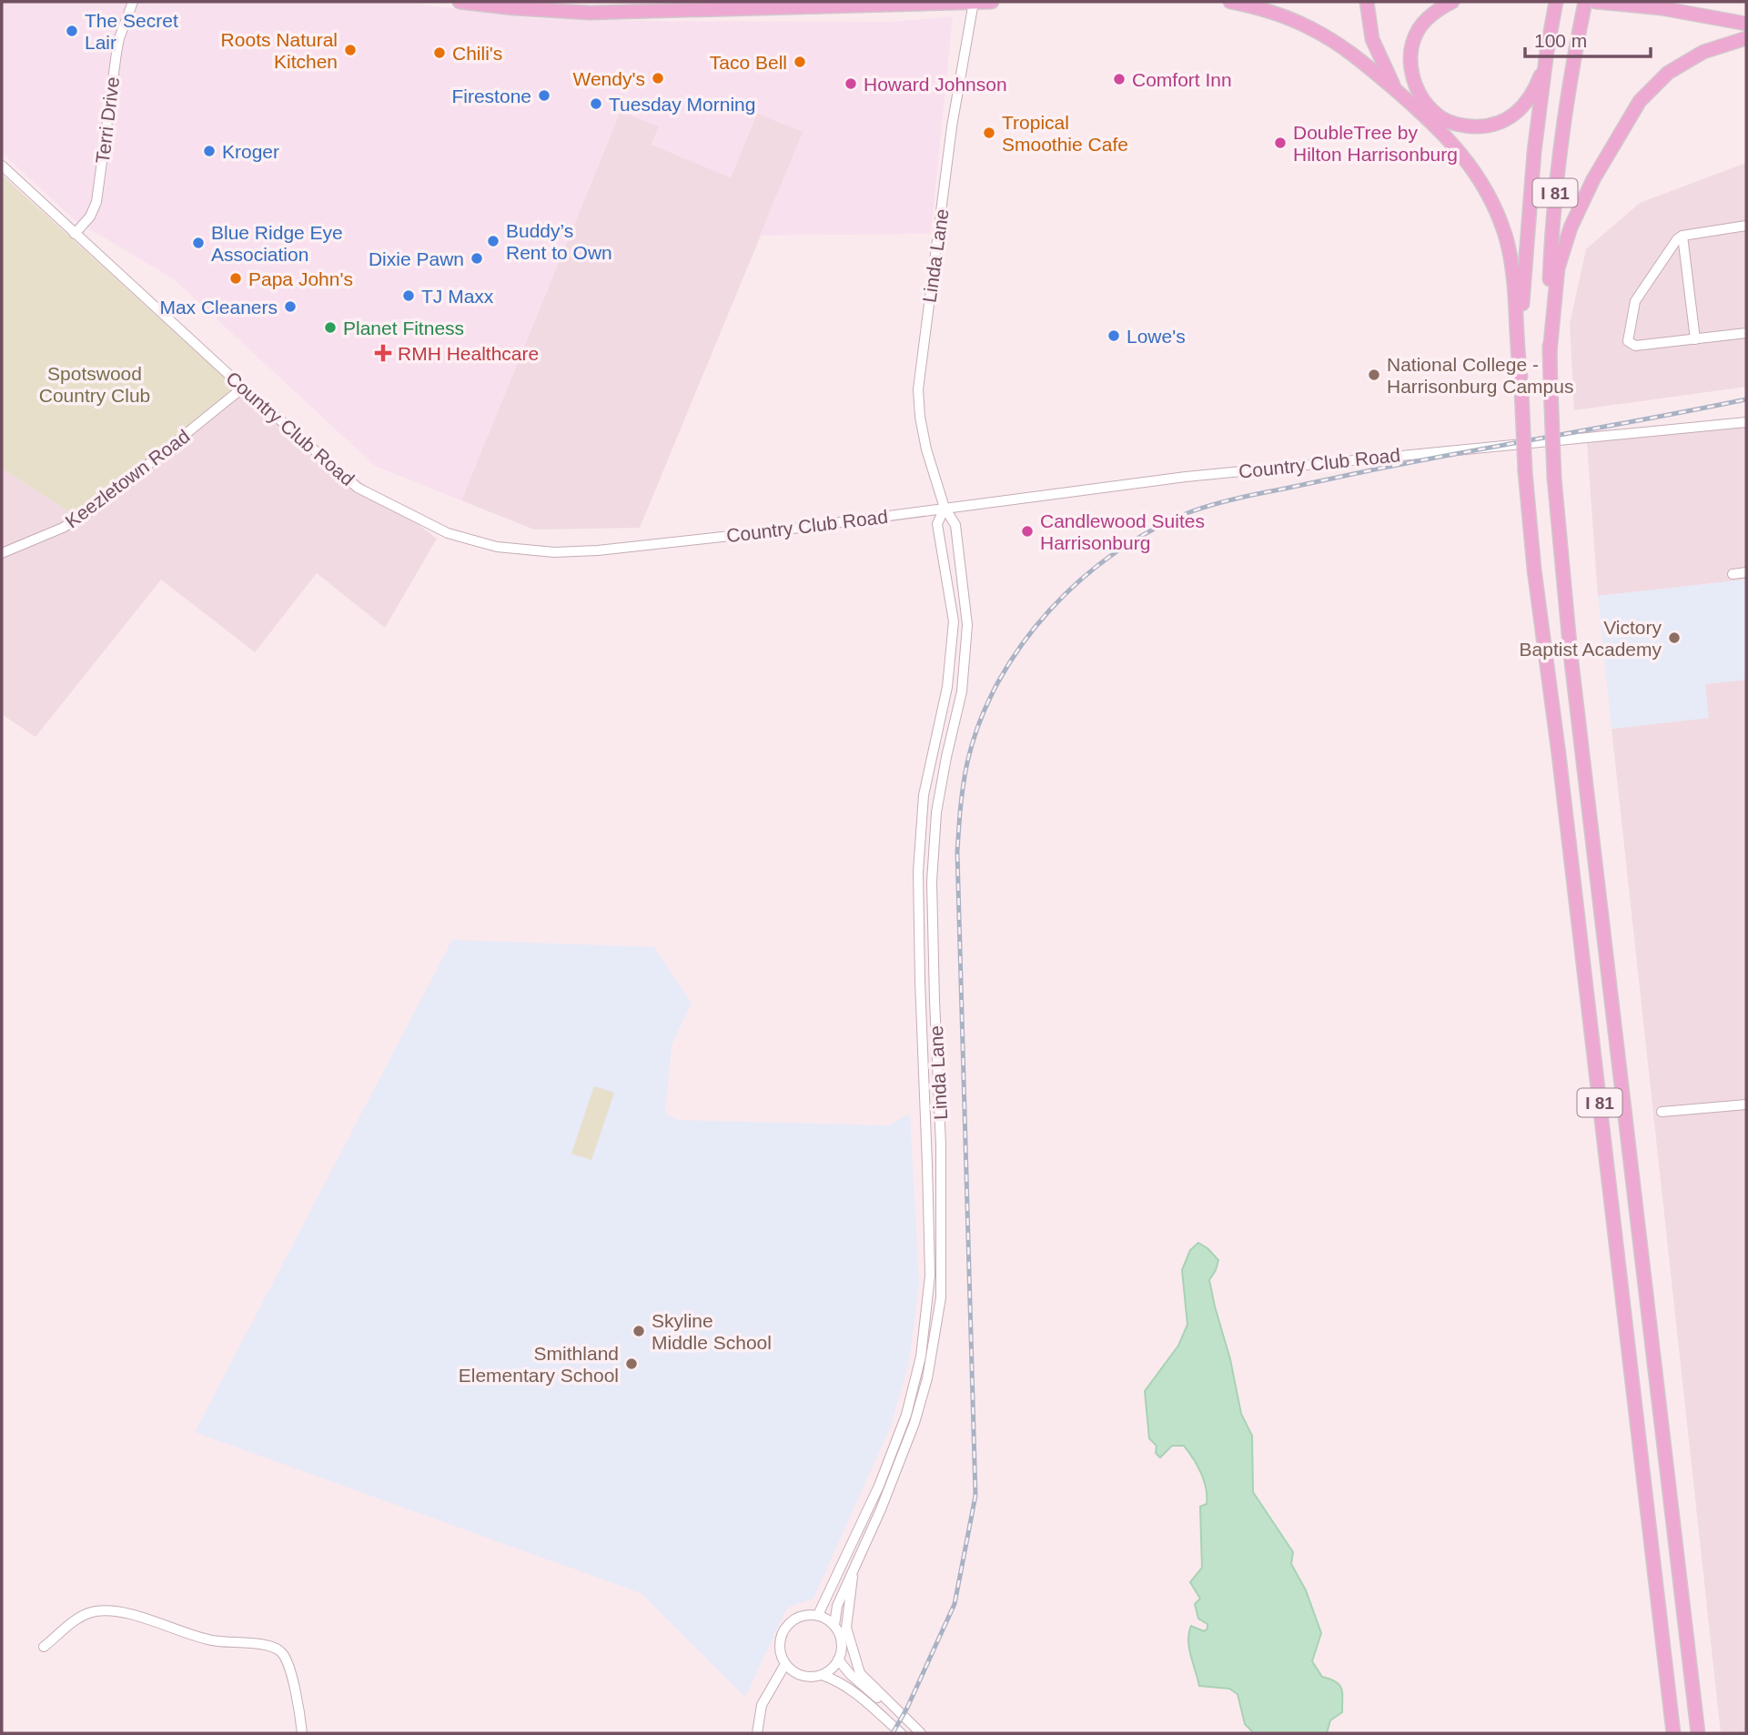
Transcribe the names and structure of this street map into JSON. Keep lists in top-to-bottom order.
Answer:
{
  "streets": {
    "highway": ["I 81"],
    "street": [
      "Terri Drive",
      "Linda Lane",
      "Country Club Road",
      "Keezletown Road"
    ]
  },
  "crossings": [
    ["Terri Drive", "Country Club Road"],
    ["Linda Lane", "Country Club Road"],
    ["Country Club Road", "Keezletown Road"]
  ],
  "parks": ["Spotswood Country Club"],
  "places": {
    "other": [
      "The Secret Lair",
      "Roots Natural Kitchen",
      "Chili's",
      "Taco Bell",
      "Wendy's",
      "Comfort Inn",
      "Howard Johnson",
      "Firestone",
      "Tuesday Morning",
      "Tropical Smoothie Cafe",
      "DoubleTree by Hilton Harrisonburg",
      "Kroger",
      "Buddy’s Rent to Own",
      "Blue Ridge Eye Association",
      "Dixie Pawn",
      "Papa John's",
      "TJ Maxx",
      "Max Cleaners",
      "Planet Fitness",
      "Lowe's",
      "National College - Harrisonburg Campus",
      "Candlewood Suites Harrisonburg",
      "Victory Baptist Academy",
      "Skyline Middle School",
      "Smithland Elementary School"
    ],
    "health": ["RMH Healthcare"]
  },
  "scale_bar": "100 m"
}
